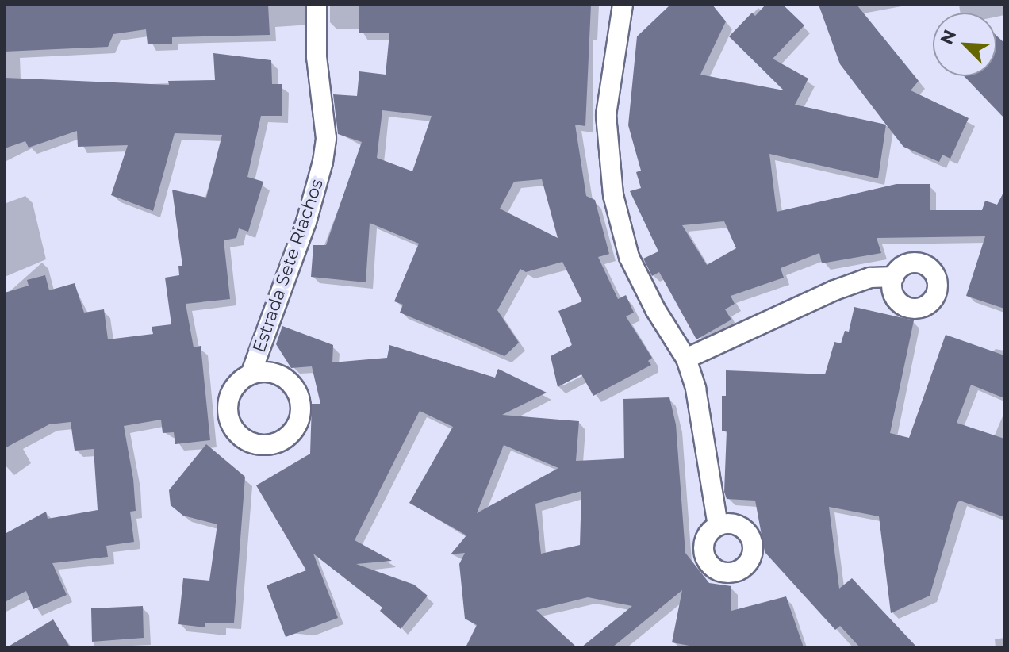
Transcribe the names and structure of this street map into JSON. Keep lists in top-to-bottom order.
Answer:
{
  "streets": {
    "street": ["Estrada Sete Riachos"]
  },
  "north": "top left"
}
